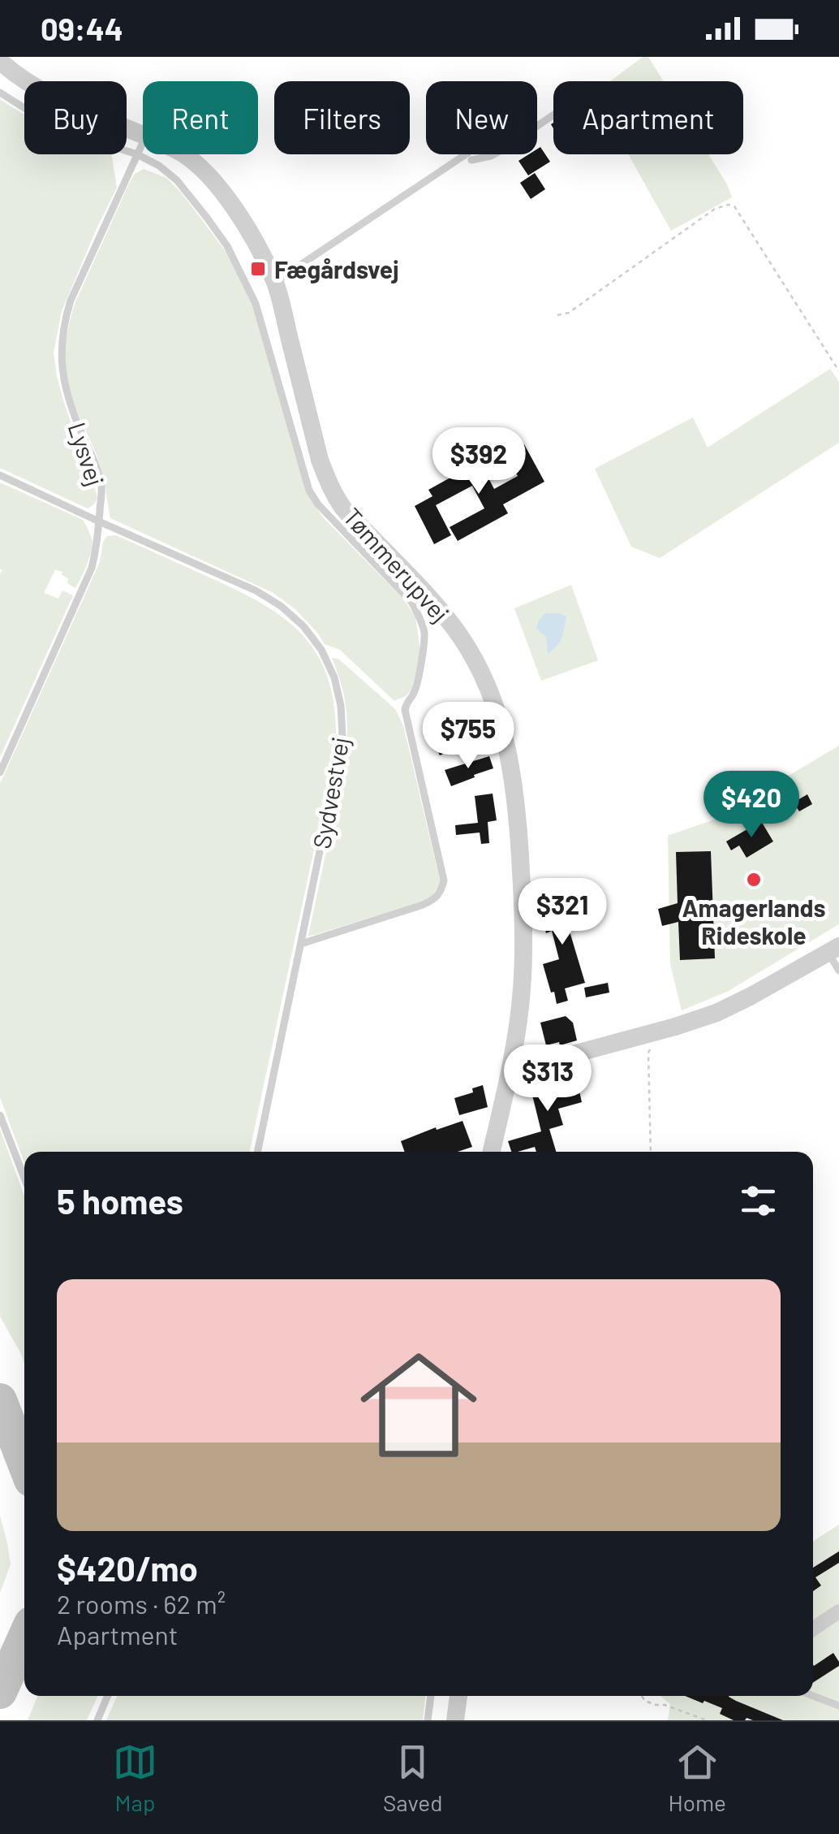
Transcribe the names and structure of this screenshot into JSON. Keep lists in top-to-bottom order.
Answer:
{
  "streets": {
    "street": ["Tømmerupvej"],
    "lane": ["Lysvej", "Sydvestvej"]
  },
  "crossings": [
    ["Lysvej", "Sydvestvej"]
  ],
  "places": {
    "transit": ["Fægårdsvej"],
    "other": ["Amagerlands Rideskole"]
  },
  "page": {
    "status": "09:44",
    "chip": [
      "Buy",
      "Rent",
      "Filters",
      "New",
      "Apartment"
    ],
    "price": [
      "$392",
      "$755",
      "$420",
      "$321",
      "$313"
    ],
    "heading": "5 homes",
    "list": [
      {
        "name": "$420/mo",
        "note": "2 rooms · 62 m² · Apartment"
      }
    ],
    "tabs": ["Map", "Saved", "Home"]
  }
}
